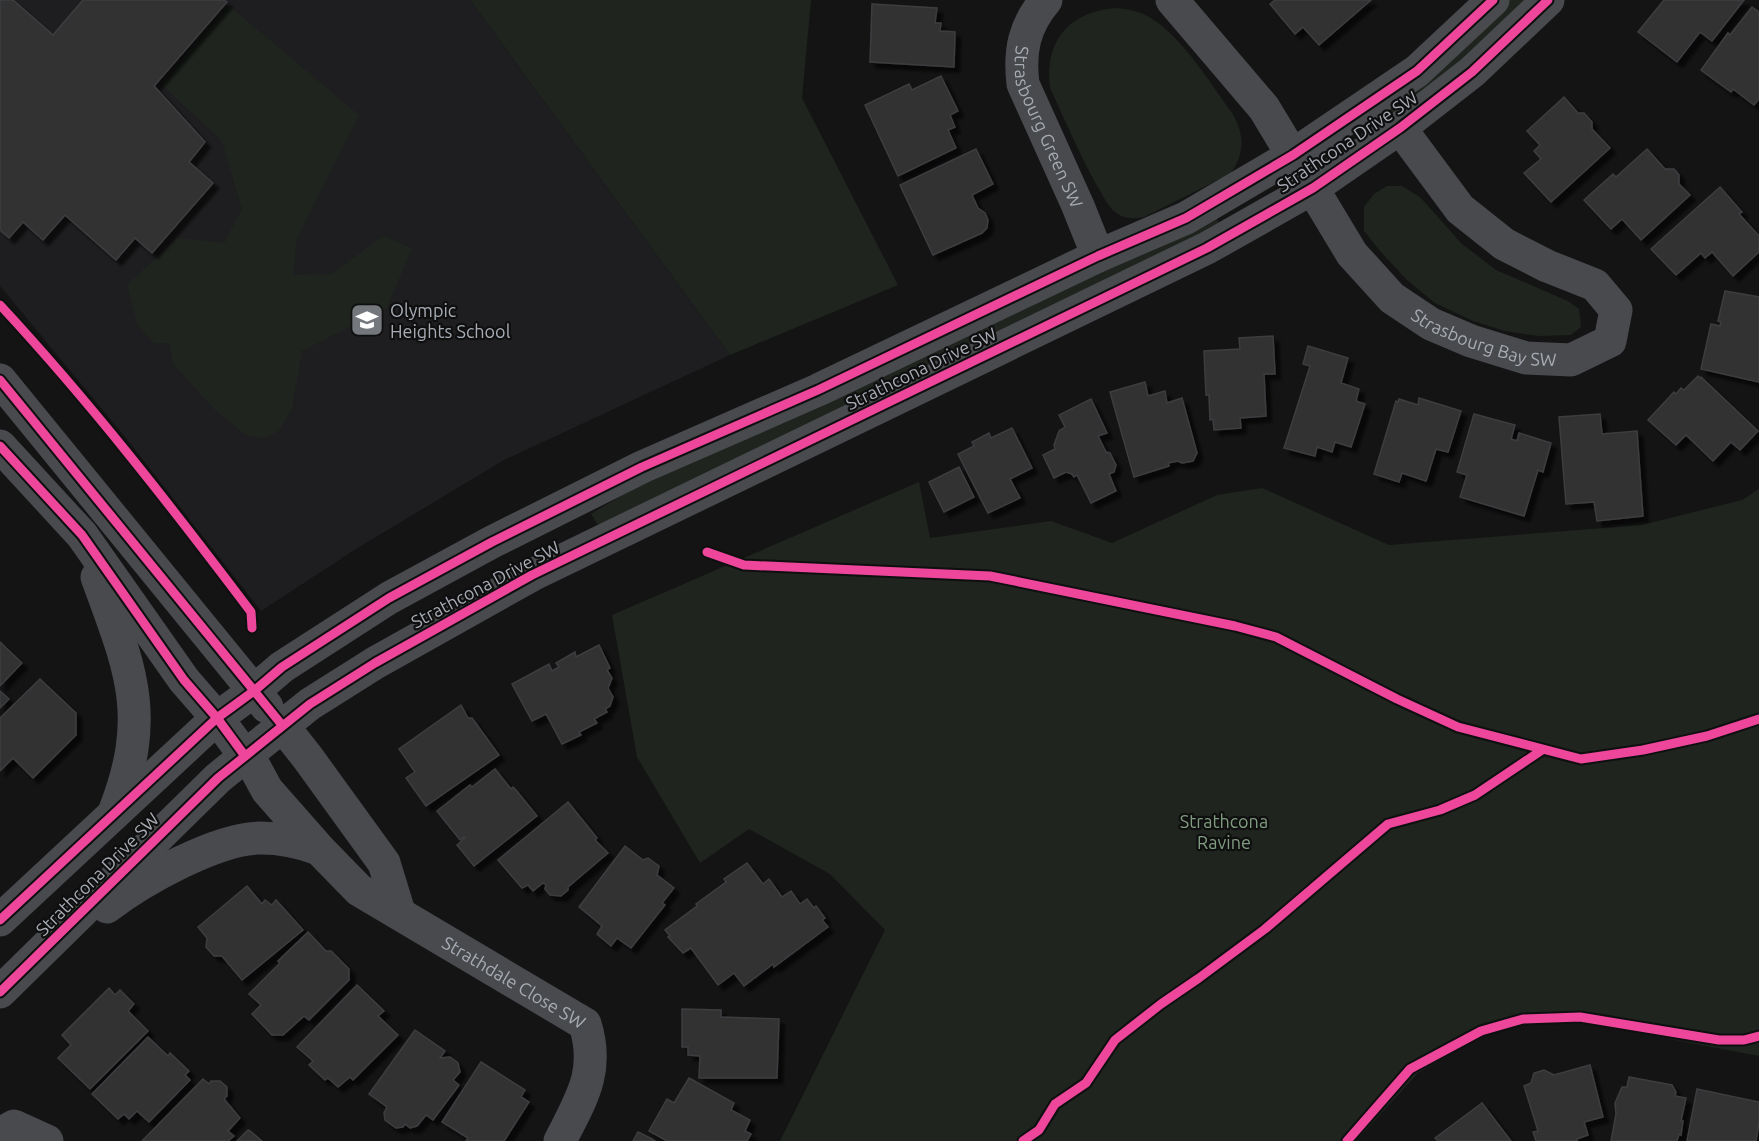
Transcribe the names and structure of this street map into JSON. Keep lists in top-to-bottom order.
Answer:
{
  "streets": {
    "street": [
      "Strasbourg Green SW",
      "Strathcona Drive SW",
      "Strasbourg Bay SW",
      "Strathdale Close SW"
    ]
  },
  "crossings": [
    ["Strasbourg Green SW", "Strathcona Drive SW"],
    ["Strathcona Drive SW", "Strasbourg Bay SW"],
    ["Strathcona Drive SW", "Strathdale Close SW"]
  ],
  "parks": ["Strathcona Ravine"],
  "places": {
    "school or university": ["Olympic Heights School"]
  }
}
